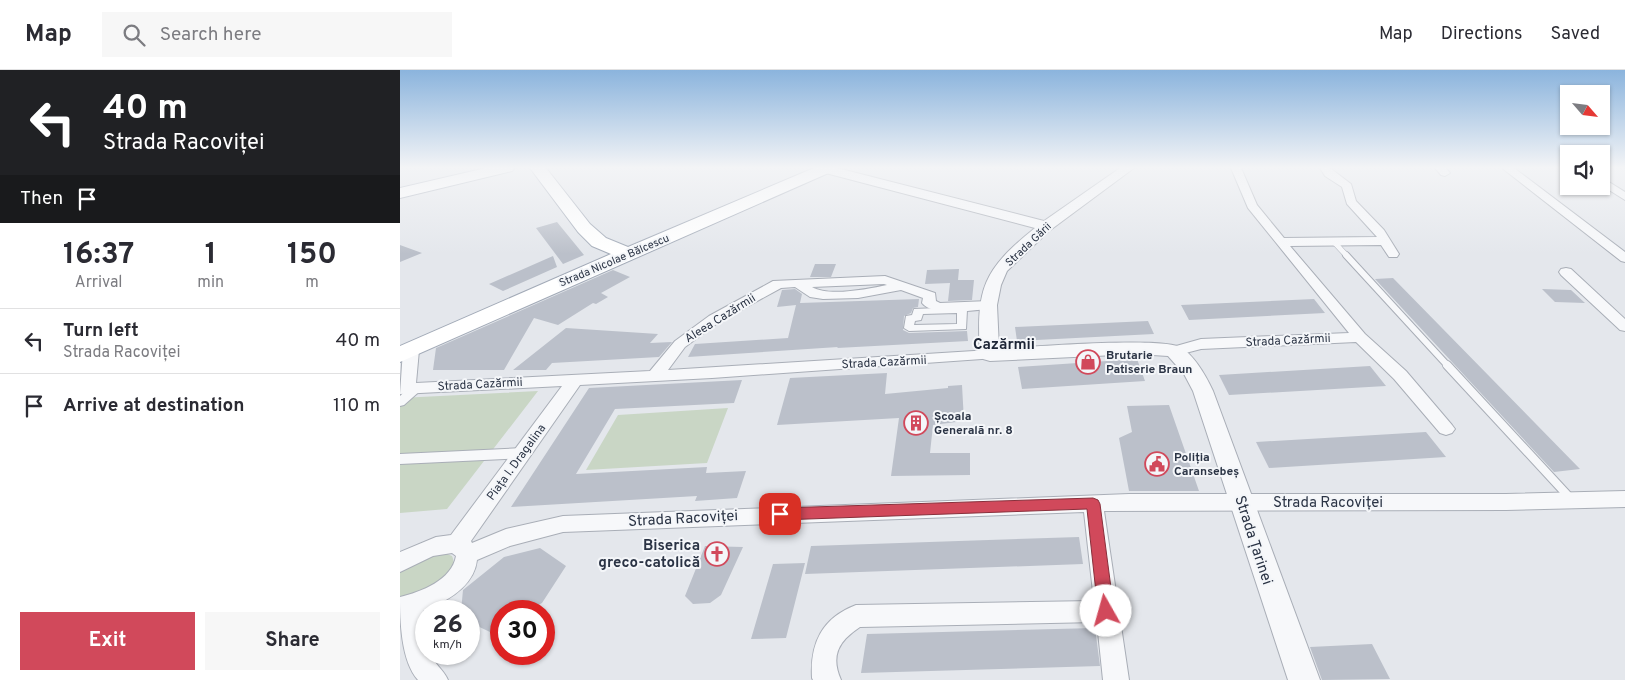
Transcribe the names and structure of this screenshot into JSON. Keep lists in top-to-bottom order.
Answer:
{
  "streets": {
    "main road": ["Strada Nicolae Bălcescu"],
    "street": [
      "Strada Gării",
      "Aleea Cazărmii",
      "Strada Cazărmii",
      "Piața I. Dragalina",
      "Strada Racoviței",
      "Strada Țarinei"
    ]
  },
  "crossings": [
    ["Strada Gării", "Aleea Cazărmii"],
    ["Strada Gării", "Strada Cazărmii"],
    ["Strada Nicolae Bălcescu", "Strada Cazărmii"],
    ["Aleea Cazărmii", "Strada Cazărmii"],
    ["Strada Cazărmii", "Piața I. Dragalina"],
    ["Strada Cazărmii", "Strada Țarinei"],
    ["Piața I. Dragalina", "Strada Racoviței"],
    ["Strada Racoviței", "Strada Țarinei"]
  ],
  "districts": ["Cazărmii"],
  "places": {
    "shop": ["Brutarie Patiserie Braun"],
    "building": ["Școala Generală nr. 8"],
    "public building": ["Poliția Caransebeș"],
    "church": ["Biserica greco-catolică"]
  },
  "north": "bottom right",
  "page": {
    "header": "Map",
    "search": "Search here",
    "nav": ["Map", "Directions", "Saved"],
    "turn": ["40 m", "Strada Racoviței"],
    "then": "Then",
    "eta": [
      "16:37",
      "Arrival",
      "1",
      "min",
      "150",
      "m"
    ],
    "list": [
      {
        "name": "Turn left",
        "note": "Strada Racoviței",
        "value": "40 m"
      },
      {
        "name": "Arrive at destination",
        "value": "110 m"
      }
    ],
    "speed": "26 km/h",
    "limit": "30",
    "buttons": ["Exit", "Share"]
  }
}
